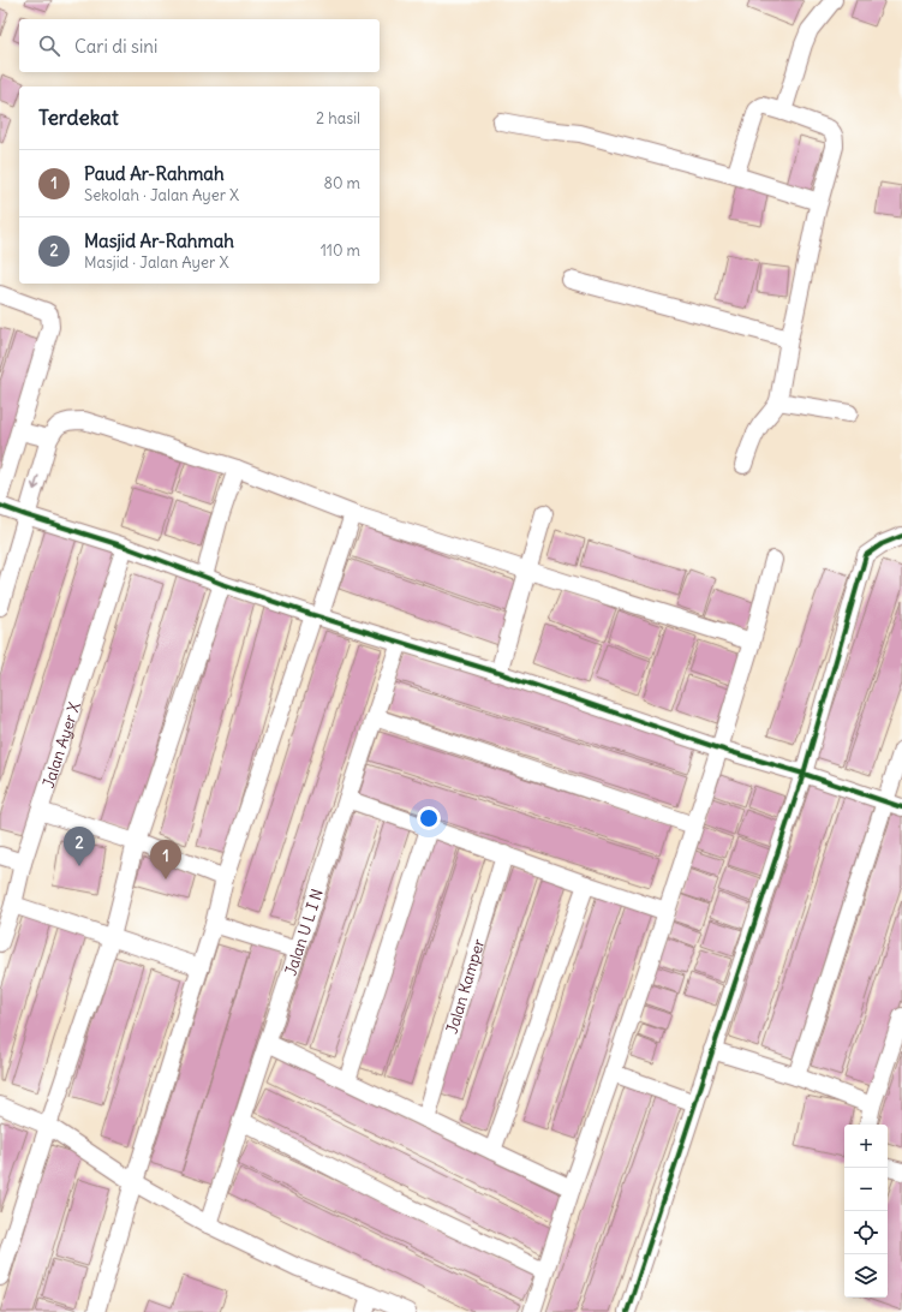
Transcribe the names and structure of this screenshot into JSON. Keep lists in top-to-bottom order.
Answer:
{
  "streets": {
    "street": ["Jalan Ayer X", "Jalan U L I N", "Jalan Kamper"]
  },
  "page": {
    "search": "Cari di sini",
    "heading": ["Terdekat", "2 hasil"],
    "list": [
      {
        "mark": "1",
        "name": "Paud Ar-Rahmah",
        "note": "Sekolah · Jalan Ayer X",
        "value": "80 m"
      },
      {
        "mark": "2",
        "name": "Masjid Ar-Rahmah",
        "note": "Masjid · Jalan Ayer X",
        "value": "110 m"
      }
    ],
    "pins": ["2", "1"],
    "map_buttons": ["+", "−"]
  }
}
